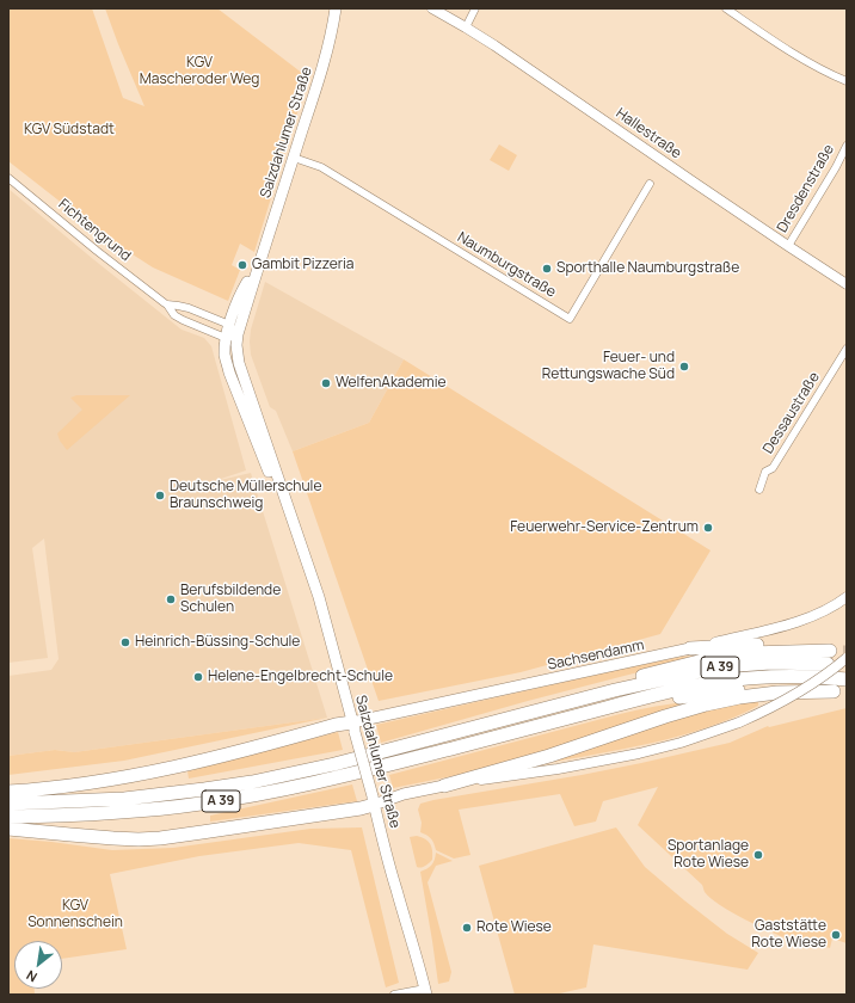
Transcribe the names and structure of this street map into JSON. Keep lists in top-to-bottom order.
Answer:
{
  "streets": {
    "highway": ["A 39"],
    "main road": ["Salzdahlumer Straße", "Sachsendamm"],
    "street": [
      "Hallestraße",
      "Dresdenstraße",
      "Fichtengrund",
      "Naumburgstraße",
      "Dessaustraße"
    ]
  },
  "crossings": [
    ["Salzdahlumer Straße", "Naumburgstraße"],
    ["Salzdahlumer Straße", "Sachsendamm"],
    ["Hallestraße", "Dresdenstraße"]
  ],
  "parks": ["KGV Mascheroder Weg", "KGV Südstadt", "KGV Sonnenschein"],
  "places": [
    "Gambit Pizzeria",
    "Sporthalle Naumburgstraße",
    "Feuer- und Rettungswache Süd",
    "WelfenAkademie",
    "Deutsche Müllerschule Braunschweig",
    "Feuerwehr-Service-Zentrum",
    "Berufsbildende Schulen",
    "Heinrich-Büssing-Schule",
    "Helene-Engelbrecht-Schule",
    "Sportanlage Rote Wiese",
    "Rote Wiese",
    "Gaststätte Rote Wiese"
  ],
  "north": "bottom left"
}
